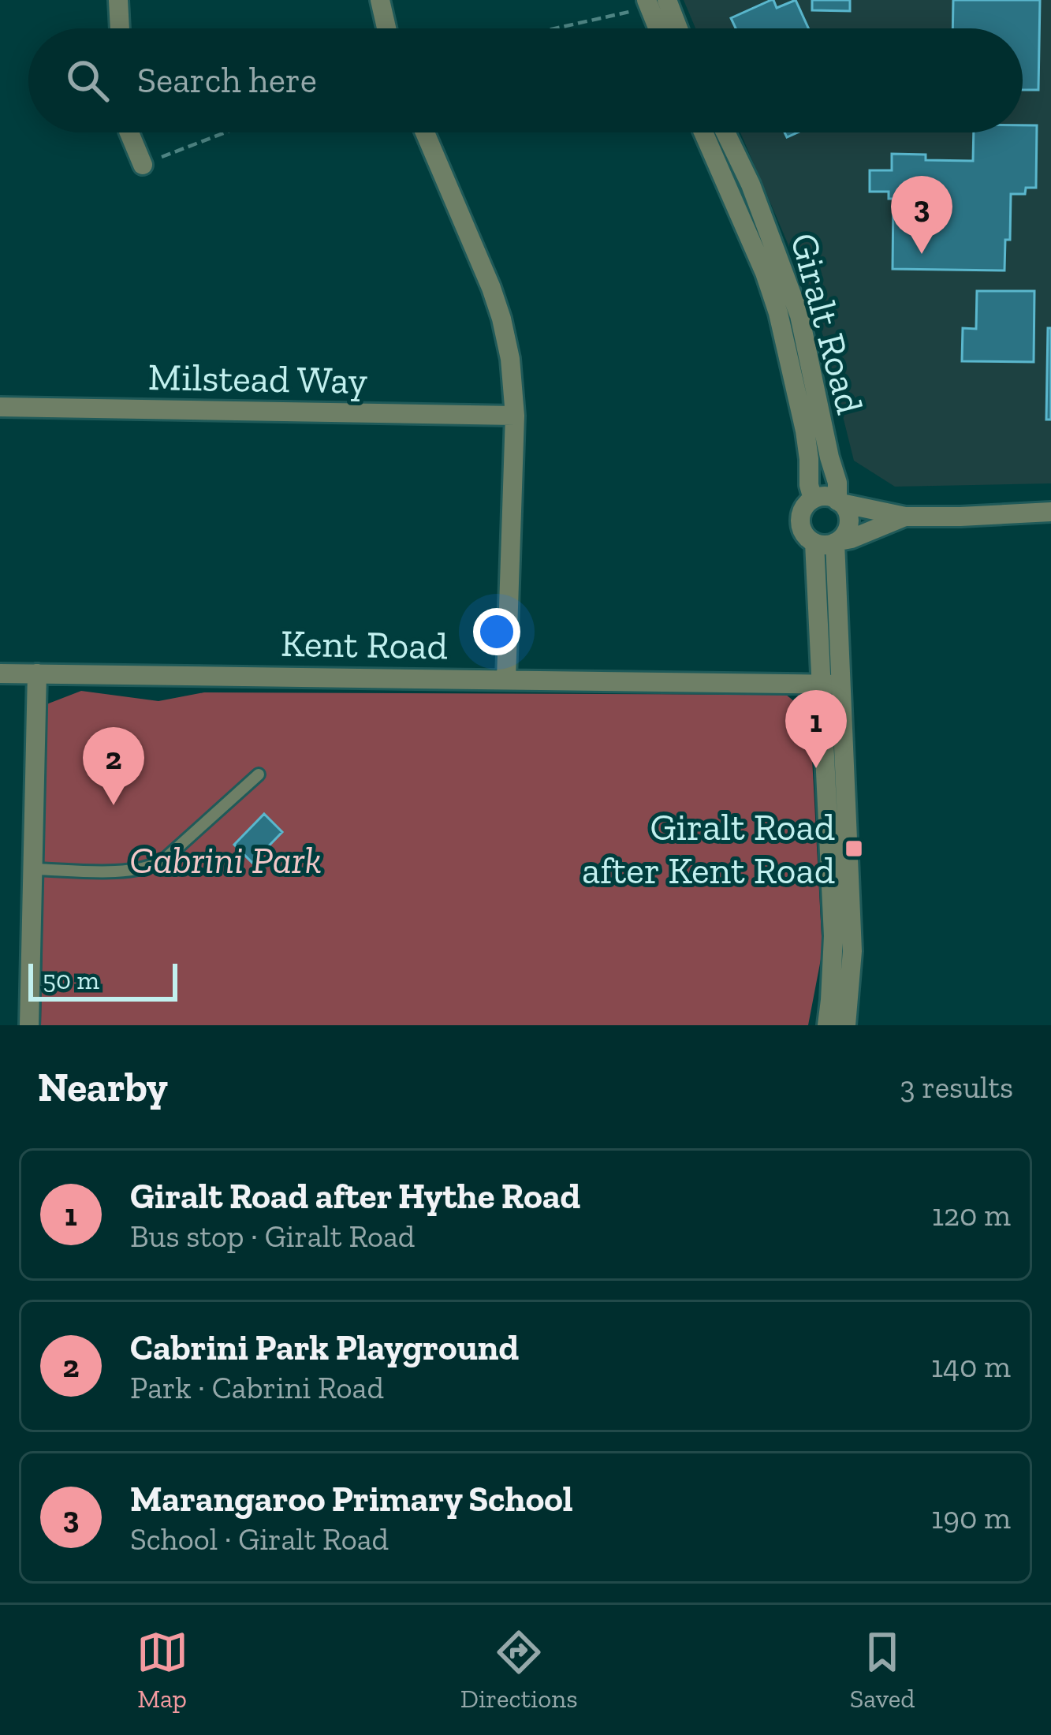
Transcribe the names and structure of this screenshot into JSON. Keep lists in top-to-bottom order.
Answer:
{
  "streets": {
    "street": ["Giralt Road", "Milstead Way", "Kent Road"]
  },
  "parks": ["Cabrini Park"],
  "places": {
    "transit": ["Giralt Road after Kent Road"]
  },
  "scale_bar": "50 m",
  "page": {
    "search": "Search here",
    "pins": ["3", "1", "2"],
    "scale": "50 m",
    "heading": ["Nearby", "3 results"],
    "list": [
      {
        "mark": "1",
        "name": "Giralt Road after Hythe Road",
        "note": "Bus stop · Giralt Road",
        "value": "120 m"
      },
      {
        "mark": "2",
        "name": "Cabrini Park Playground",
        "note": "Park · Cabrini Road",
        "value": "140 m"
      },
      {
        "mark": "3",
        "name": "Marangaroo Primary School",
        "note": "School · Giralt Road",
        "value": "190 m"
      }
    ],
    "nav": ["Map", "Directions", "Saved"]
  }
}
